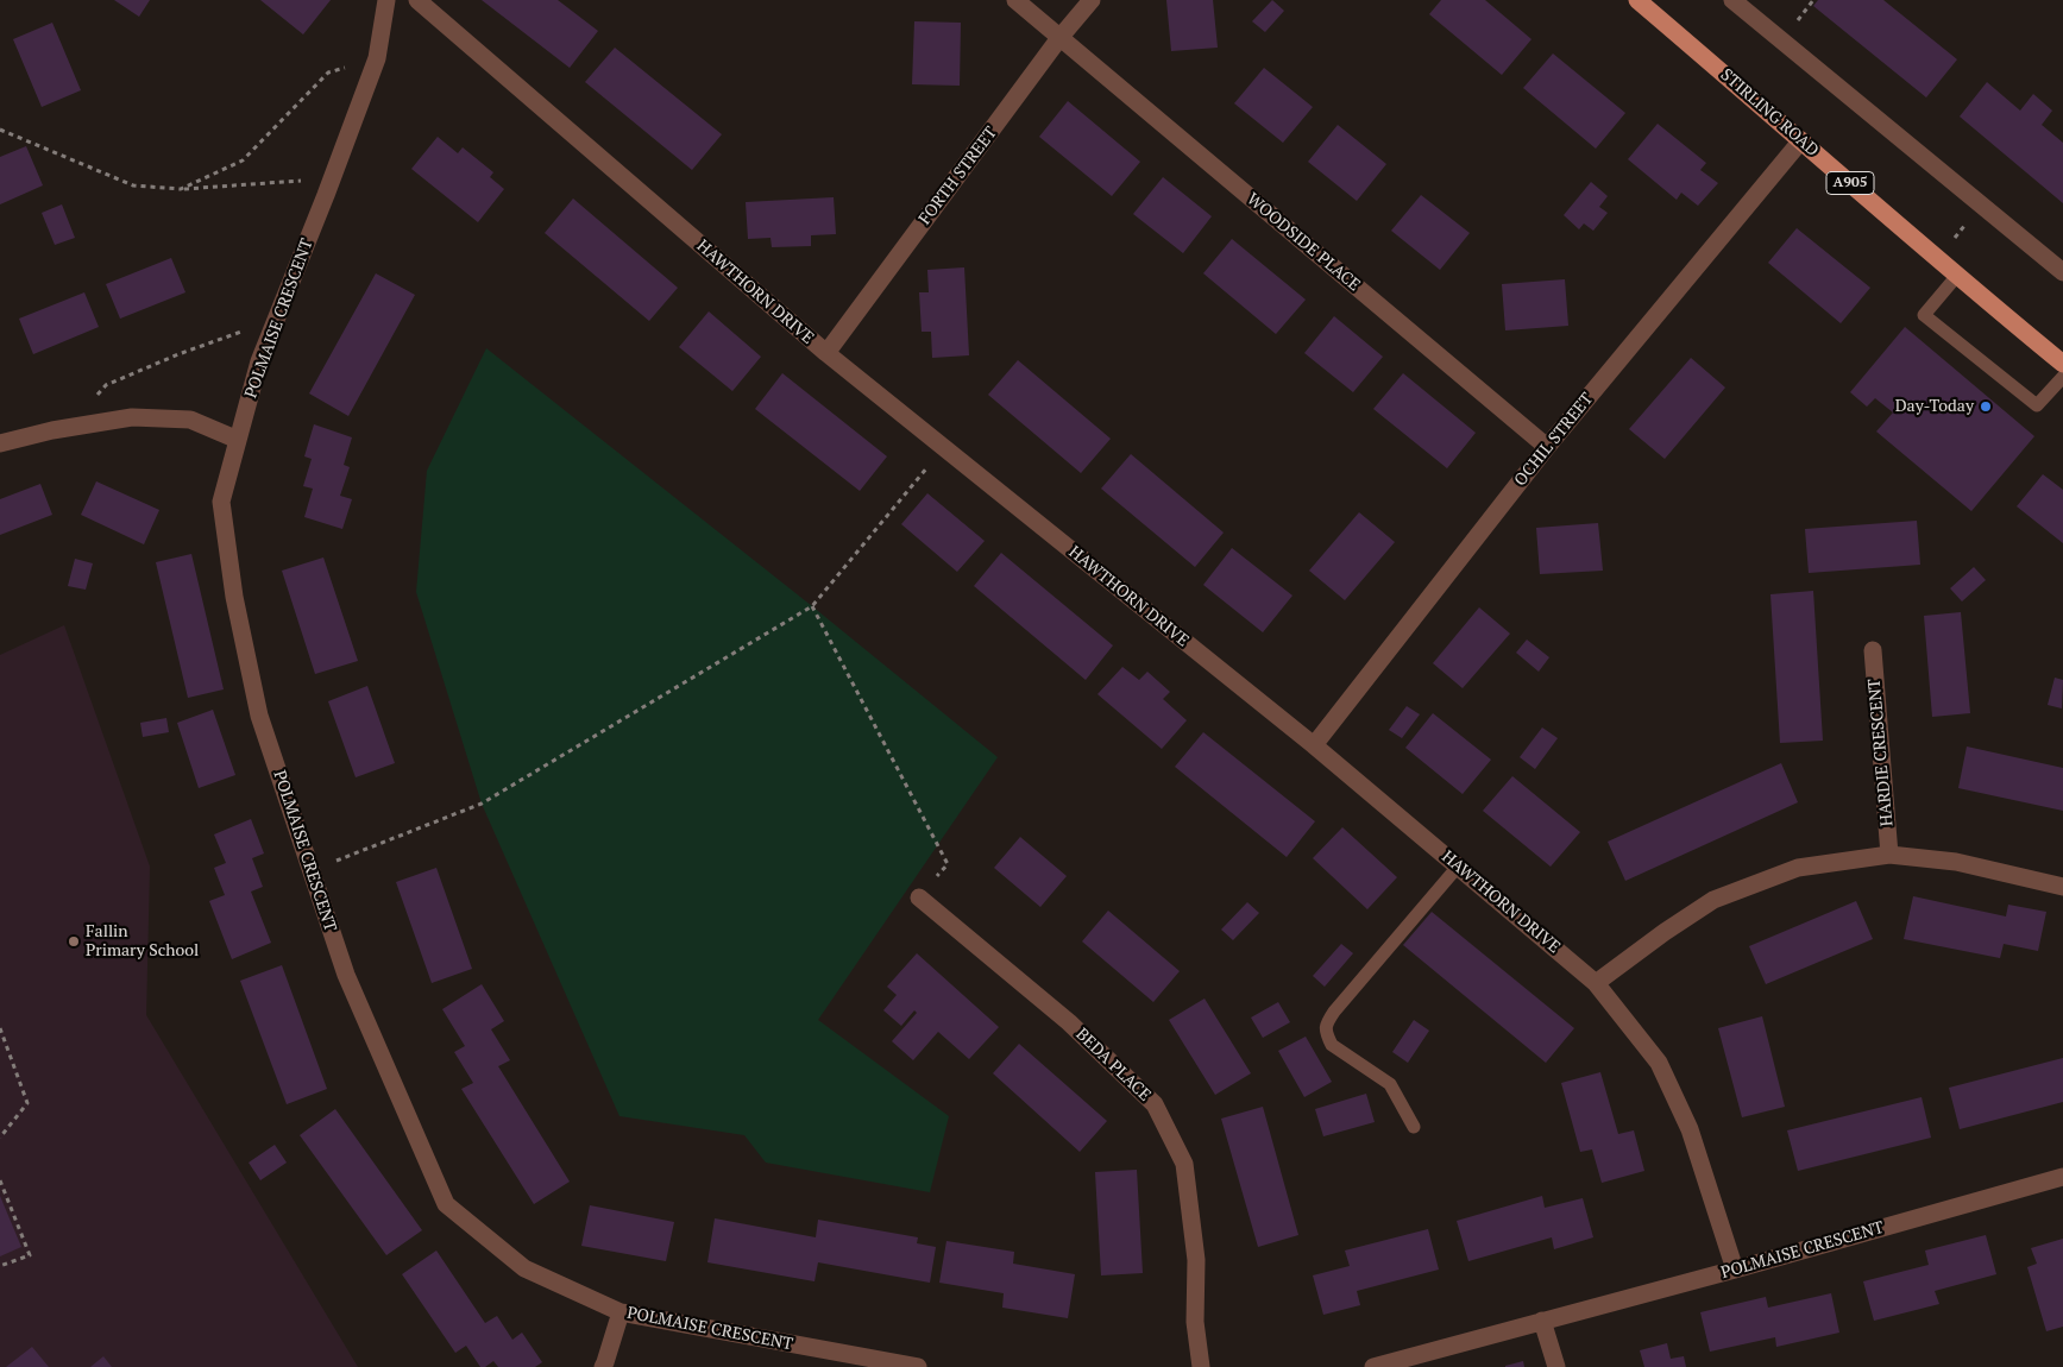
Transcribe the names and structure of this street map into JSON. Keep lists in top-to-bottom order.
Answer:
{
  "streets": {
    "main road": ["STIRLING ROAD", "A905"],
    "street": [
      "FORTH STREET",
      "WOODSIDE PLACE",
      "HAWTHORN DRIVE",
      "POLMAISE CRESCENT",
      "OCHIL STREET",
      "HARDIE CRESCENT",
      "BEDA PLACE"
    ]
  },
  "crossings": [
    ["STIRLING ROAD", "OCHIL STREET"],
    ["FORTH STREET", "WOODSIDE PLACE"],
    ["FORTH STREET", "HAWTHORN DRIVE"],
    ["WOODSIDE PLACE", "OCHIL STREET"],
    ["HAWTHORN DRIVE", "POLMAISE CRESCENT"],
    ["HAWTHORN DRIVE", "OCHIL STREET"]
  ],
  "places": ["Day-Today", "Fallin Primary School"]
}
